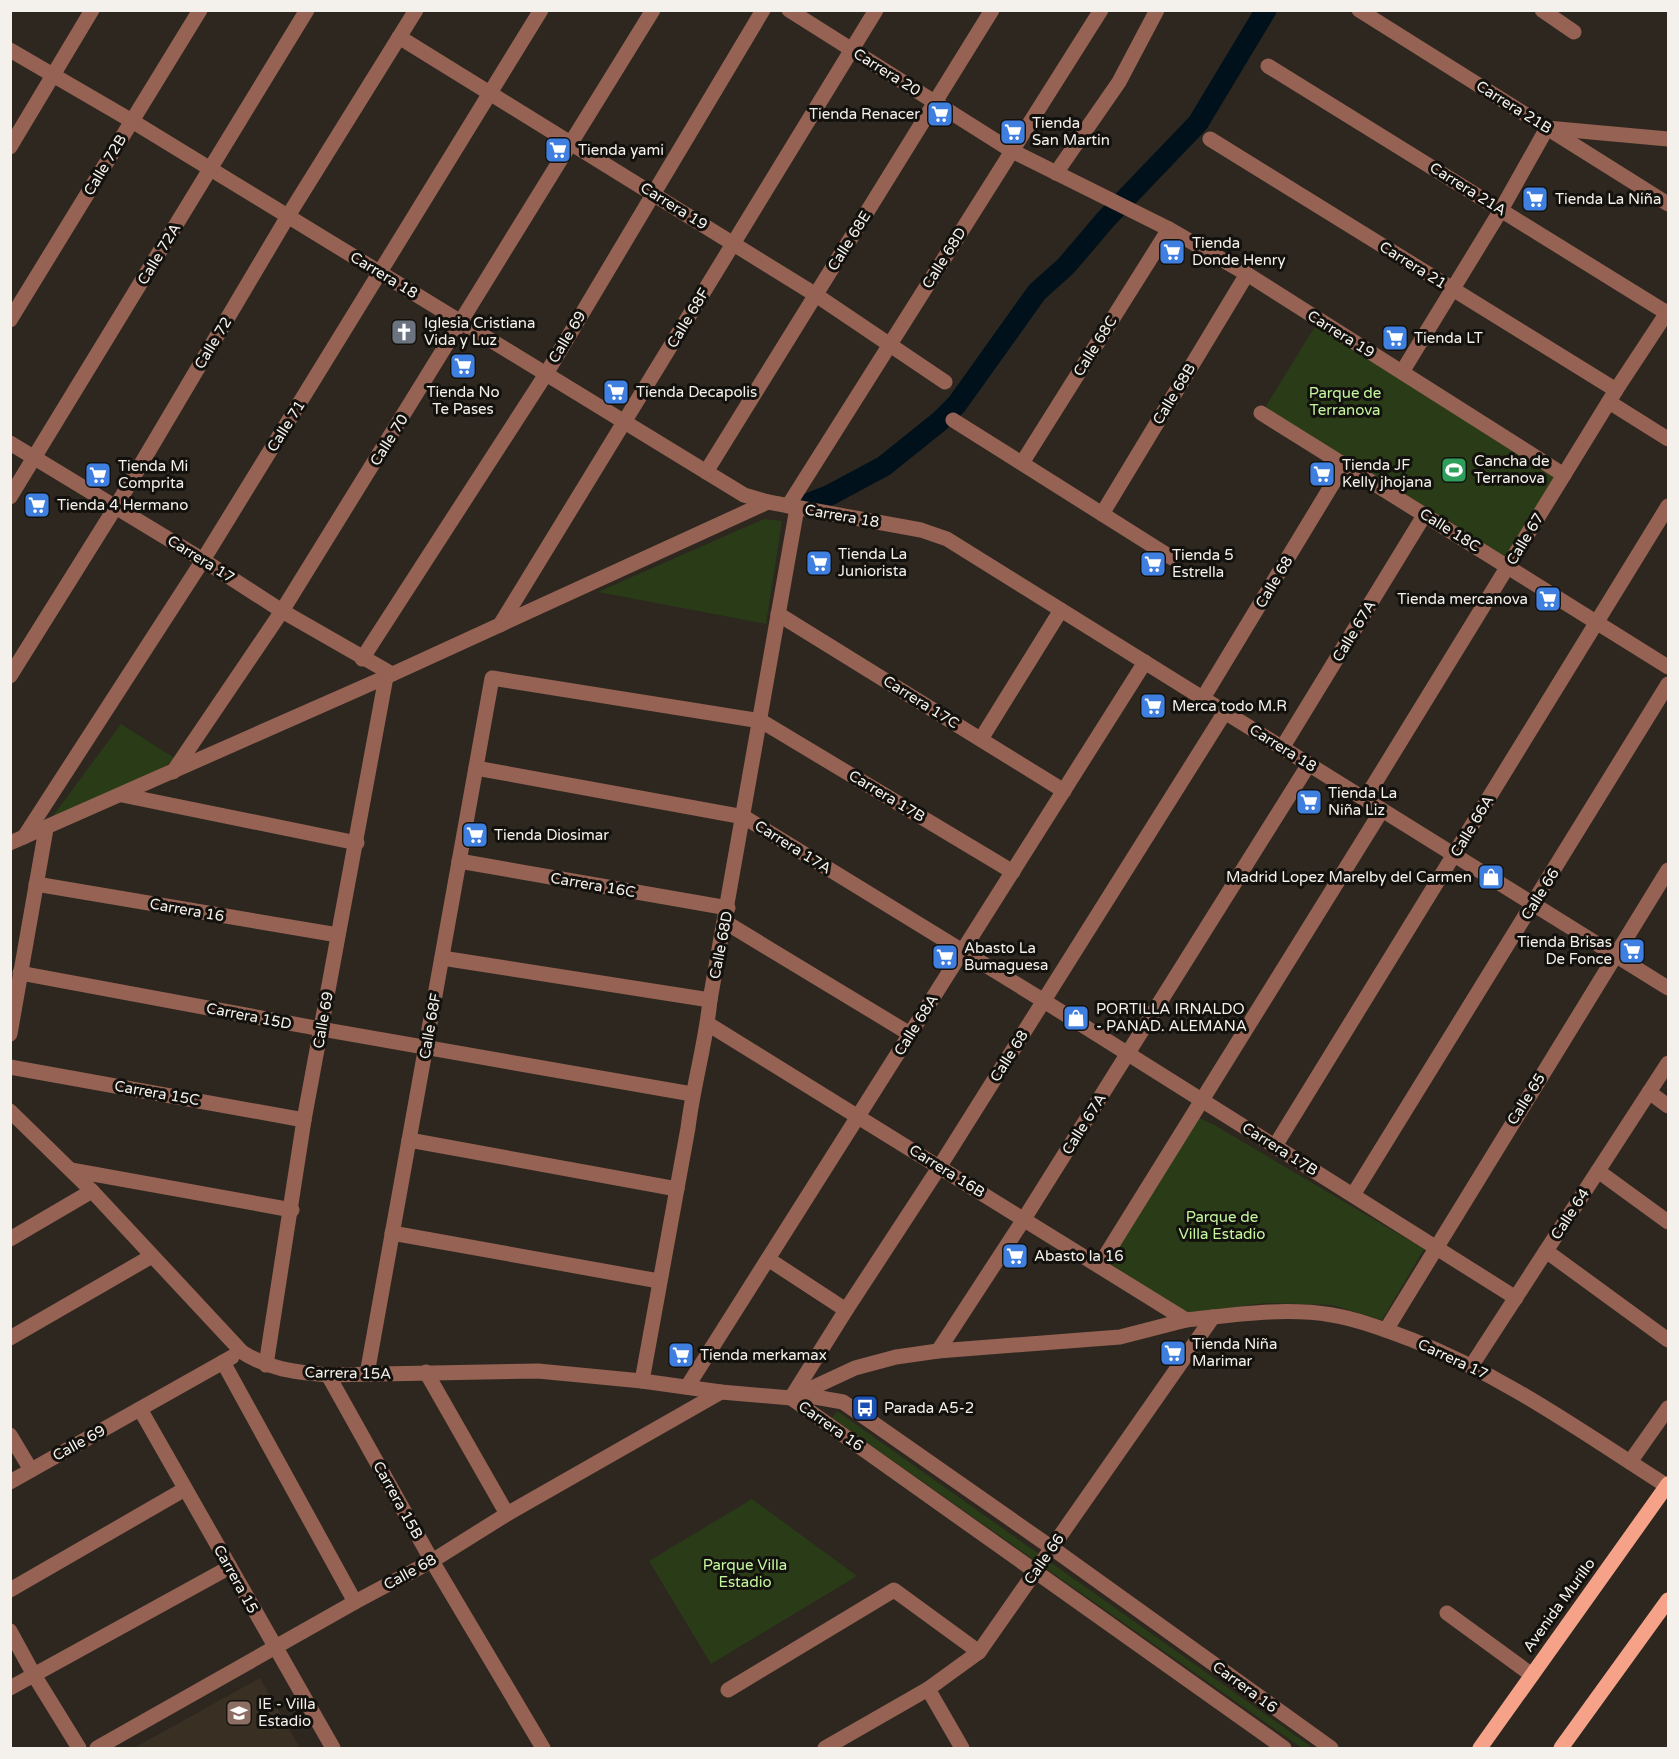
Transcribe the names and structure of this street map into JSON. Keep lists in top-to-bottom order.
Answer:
{
  "streets": {
    "main road": ["Avenida Murillo"],
    "street": [
      "Carrera 20",
      "Carrera 21B",
      "Calle 72B",
      "Carrera 21A",
      "Carrera 19",
      "Calle 68E",
      "Calle 72A",
      "Calle 68D",
      "Carrera 21",
      "Carrera 18",
      "Calle 68F",
      "Calle 69",
      "Calle 72",
      "Calle 68C",
      "Calle 68B",
      "Calle 71",
      "Calle 70",
      "Calle 18C",
      "Calle 67",
      "Carrera 17",
      "Calle 68",
      "Calle 67A",
      "Carrera 17C",
      "Carrera 17B",
      "Calle 66A",
      "Carrera 17A",
      "Carrera 16C",
      "Calle 66",
      "Carrera 16",
      "Carrera 15D",
      "Calle 68A",
      "Carrera 15C",
      "Calle 65",
      "Carrera 16B",
      "Calle 64",
      "Carrera 15A",
      "Carrera 15B",
      "Carrera 15"
    ]
  },
  "crossings": [
    ["Carrera 20", "Carrera 19"],
    ["Carrera 20", "Calle 68E"],
    ["Carrera 20", "Calle 68D"],
    ["Carrera 20", "Calle 68F"],
    ["Calle 72B", "Carrera 18"],
    ["Carrera 21A", "Calle 67"],
    ["Carrera 19", "Calle 68E"],
    ["Carrera 19", "Calle 68D"],
    ["Carrera 19", "Calle 68F"],
    ["Carrera 19", "Calle 69"],
    ["Carrera 19", "Calle 72"],
    ["Carrera 19", "Calle 68C"],
    ["Carrera 19", "Calle 68B"],
    ["Carrera 19", "Calle 71"],
    ["Carrera 19", "Calle 70"],
    ["Carrera 19", "Calle 67"],
    ["Calle 68E", "Carrera 18"],
    ["Calle 72A", "Carrera 18"],
    ["Calle 72A", "Carrera 17"],
    ["Calle 68D", "Carrera 18"],
    ["Calle 68D", "Calle 68F"],
    ["Calle 68D", "Carrera 17C"],
    ["Calle 68D", "Carrera 17B"],
    ["Calle 68D", "Carrera 17A"],
    ["Calle 68D", "Carrera 16C"],
    ["Calle 68D", "Carrera 15D"],
    ["Calle 68D", "Carrera 16B"],
    ["Calle 68D", "Carrera 15A"],
    ["Carrera 21", "Calle 67"],
    ["Carrera 18", "Calle 68F"],
    ["Carrera 18", "Calle 69"],
    ["Carrera 18", "Calle 72"],
    ["Carrera 18", "Calle 71"],
    ["Carrera 18", "Calle 70"],
    ["Carrera 18", "Calle 67"],
    ["Carrera 18", "Calle 68"],
    ["Carrera 18", "Calle 67A"],
    ["Carrera 18", "Calle 66A"],
    ["Carrera 18", "Calle 66"],
    ["Carrera 18", "Calle 68A"],
    ["Carrera 18", "Calle 65"],
    ["Calle 68F", "Carrera 17B"],
    ["Calle 68F", "Carrera 17A"],
    ["Calle 68F", "Carrera 16C"],
    ["Calle 68F", "Carrera 15D"],
    ["Calle 68F", "Carrera 15A"],
    ["Calle 69", "Carrera 17"],
    ["Calle 69", "Carrera 16"],
    ["Calle 69", "Carrera 15D"],
    ["Calle 69", "Carrera 15C"],
    ["Calle 69", "Carrera 15A"],
    ["Calle 69", "Carrera 15"],
    ["Calle 72", "Carrera 17"],
    ["Calle 71", "Carrera 17"],
    ["Calle 70", "Carrera 17"],
    ["Calle 18C", "Calle 67"],
    ["Calle 18C", "Calle 68"],
    ["Calle 18C", "Calle 67A"],
    ["Calle 18C", "Calle 66A"],
    ["Carrera 17", "Calle 66"],
    ["Carrera 17", "Calle 65"],
    ["Carrera 17", "Calle 64"],
    ["Carrera 17", "Avenida Murillo"],
    ["Calle 68", "Carrera 17B"],
    ["Calle 68", "Carrera 17A"],
    ["Calle 68", "Carrera 16"],
    ["Calle 68", "Carrera 16B"],
    ["Calle 68", "Carrera 15A"],
    ["Calle 68", "Carrera 15B"],
    ["Calle 68", "Carrera 15"],
    ["Calle 67A", "Carrera 17B"],
    ["Calle 67A", "Carrera 16B"],
    ["Carrera 17C", "Calle 68A"],
    ["Carrera 17B", "Calle 66A"],
    ["Carrera 17B", "Carrera 17A"],
    ["Carrera 17B", "Calle 66"],
    ["Carrera 17B", "Calle 68A"],
    ["Carrera 17B", "Calle 65"],
    ["Carrera 17B", "Calle 64"],
    ["Carrera 17A", "Calle 68A"],
    ["Carrera 16C", "Calle 68A"],
    ["Calle 66", "Carrera 16"],
    ["Carrera 16", "Carrera 15A"],
    ["Calle 68A", "Carrera 16B"],
    ["Calle 68A", "Carrera 15A"],
    ["Carrera 15A", "Carrera 15B"]
  ],
  "parks": ["Parque de Terranova", "Parque de Villa Estadio", "Parque Villa Estadio"],
  "places": {
    "supermarket": [
      "Tienda Renacer",
      "Tienda San Martin",
      "Tienda yami",
      "Tienda La Niña",
      "Tienda Donde Henry",
      "Tienda LT",
      "Tienda No Te Pases",
      "Tienda Decapolis",
      "Tienda JF Kelly jhojana",
      "Tienda Mi Comprita",
      "Tienda 4 Hermano",
      "Tienda La Juniorista",
      "Tienda 5 Estrella",
      "Tienda mercanova",
      "Merca todo M.R",
      "Tienda La Niña Liz",
      "Tienda Diosimar",
      "Tienda Brisas De Fonce",
      "Abasto La Bumaguesa",
      "Abasto la 16",
      "Tienda Niña Marimar",
      "Tienda merkamax"
    ],
    "church": ["Iglesia Cristiana Vida y Luz"],
    "sports": ["Cancha de Terranova"],
    "shop": ["Madrid Lopez Marelby del Carmen", "PORTILLA IRNALDO - PANAD. ALEMANA"],
    "bus stop": ["Parada A5-2"],
    "school or university": ["IE - Villa Estadio"]
  }
}
